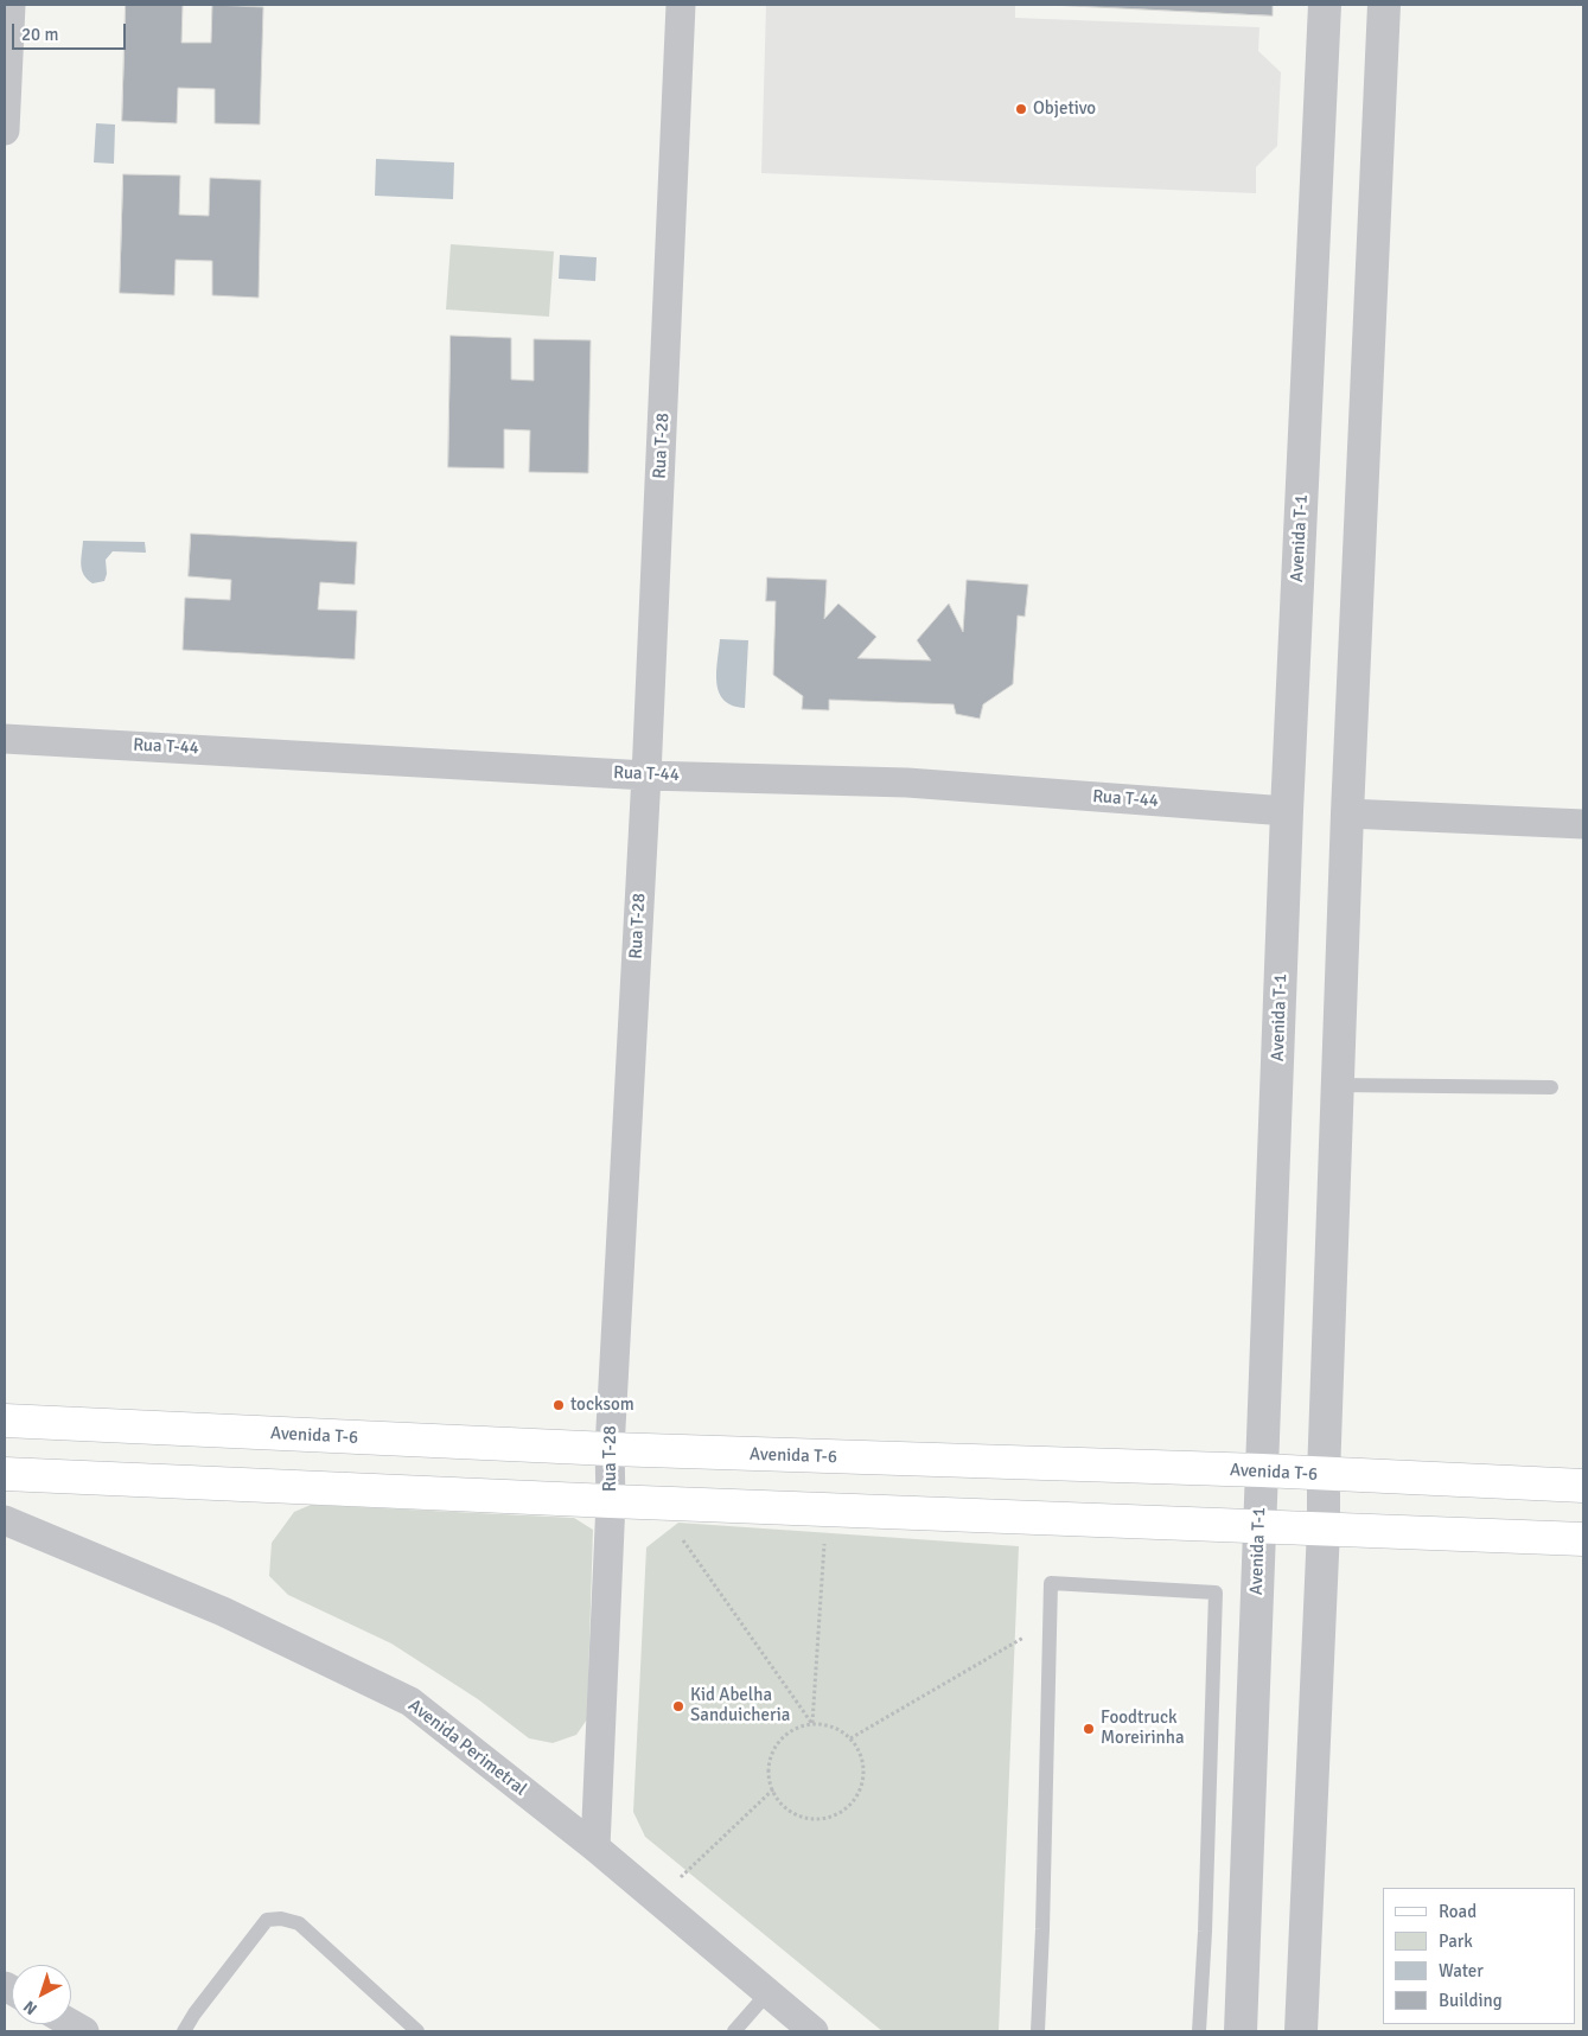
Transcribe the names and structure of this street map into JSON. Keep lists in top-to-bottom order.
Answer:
{
  "streets": {
    "main road": ["Avenida T-6"],
    "street": [
      "Rua T-28",
      "Avenida T-1",
      "Rua T-44",
      "Avenida Perimetral"
    ]
  },
  "crossings": [
    ["Rua T-28", "Rua T-44"],
    ["Rua T-28", "Avenida T-6"],
    ["Rua T-28", "Avenida Perimetral"],
    ["Avenida T-1", "Rua T-44"],
    ["Avenida T-1", "Avenida T-6"]
  ],
  "places": [
    "Objetivo",
    "tocksom",
    "Kid Abelha Sanduicheria",
    "Foodtruck Moreirinha"
  ],
  "legend": [
    "Road",
    "Park",
    "Water",
    "Building"
  ],
  "scale_bar": "20 m",
  "north": "bottom left"
}
